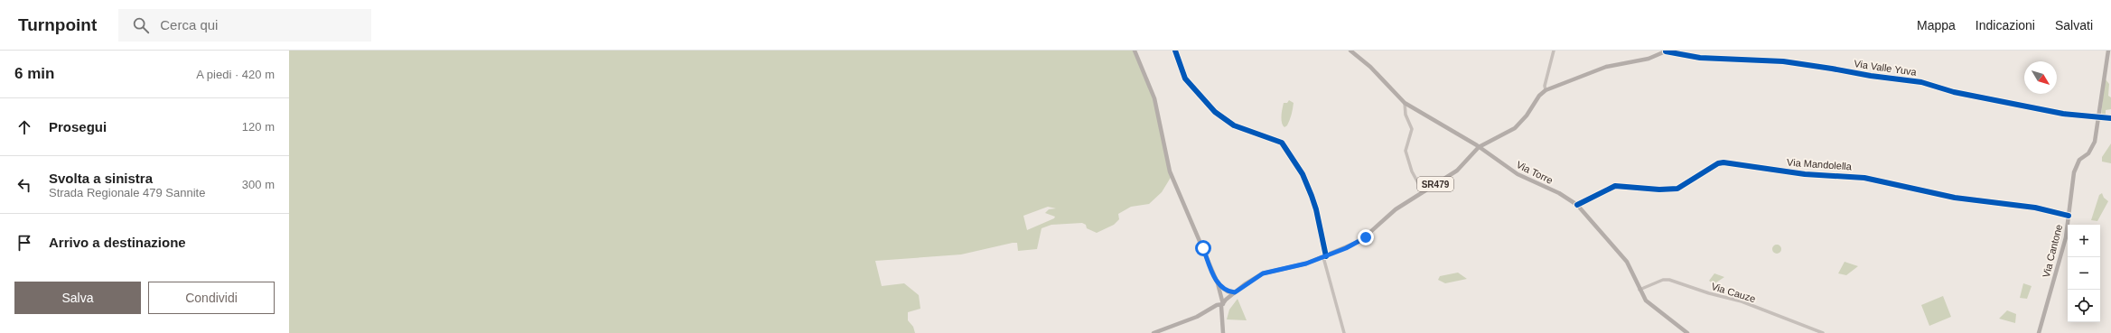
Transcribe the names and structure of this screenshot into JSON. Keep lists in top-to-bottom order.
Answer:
{
  "streets": {
    "main road": ["Via Torre", "SR479", "Via Cantone"],
    "street": ["Via Valle Yuva", "Via Mandolella", "Via Cauze"]
  },
  "crossings": [
    ["Via Valle Yuva", "Via Cantone"],
    ["Via Mandolella", "Via Torre"],
    ["Via Mandolella", "Via Cantone"],
    ["Via Torre", "SR479"],
    ["Via Torre", "Via Cauze"]
  ],
  "north": "bottom right",
  "page": {
    "header": "Turnpoint",
    "search": "Cerca qui",
    "nav": ["Mappa", "Indicazioni", "Salvati"],
    "heading": ["6 min", "A piedi · 420 m"],
    "list": [
      ["Prosegui", "120 m"],
      ["Svolta a sinistra", "Strada Regionale 479 Sannite", "300 m"],
      "Arrivo a destinazione"
    ],
    "map_buttons": ["+", "−"],
    "buttons": ["Salva", "Condividi"]
  }
}
